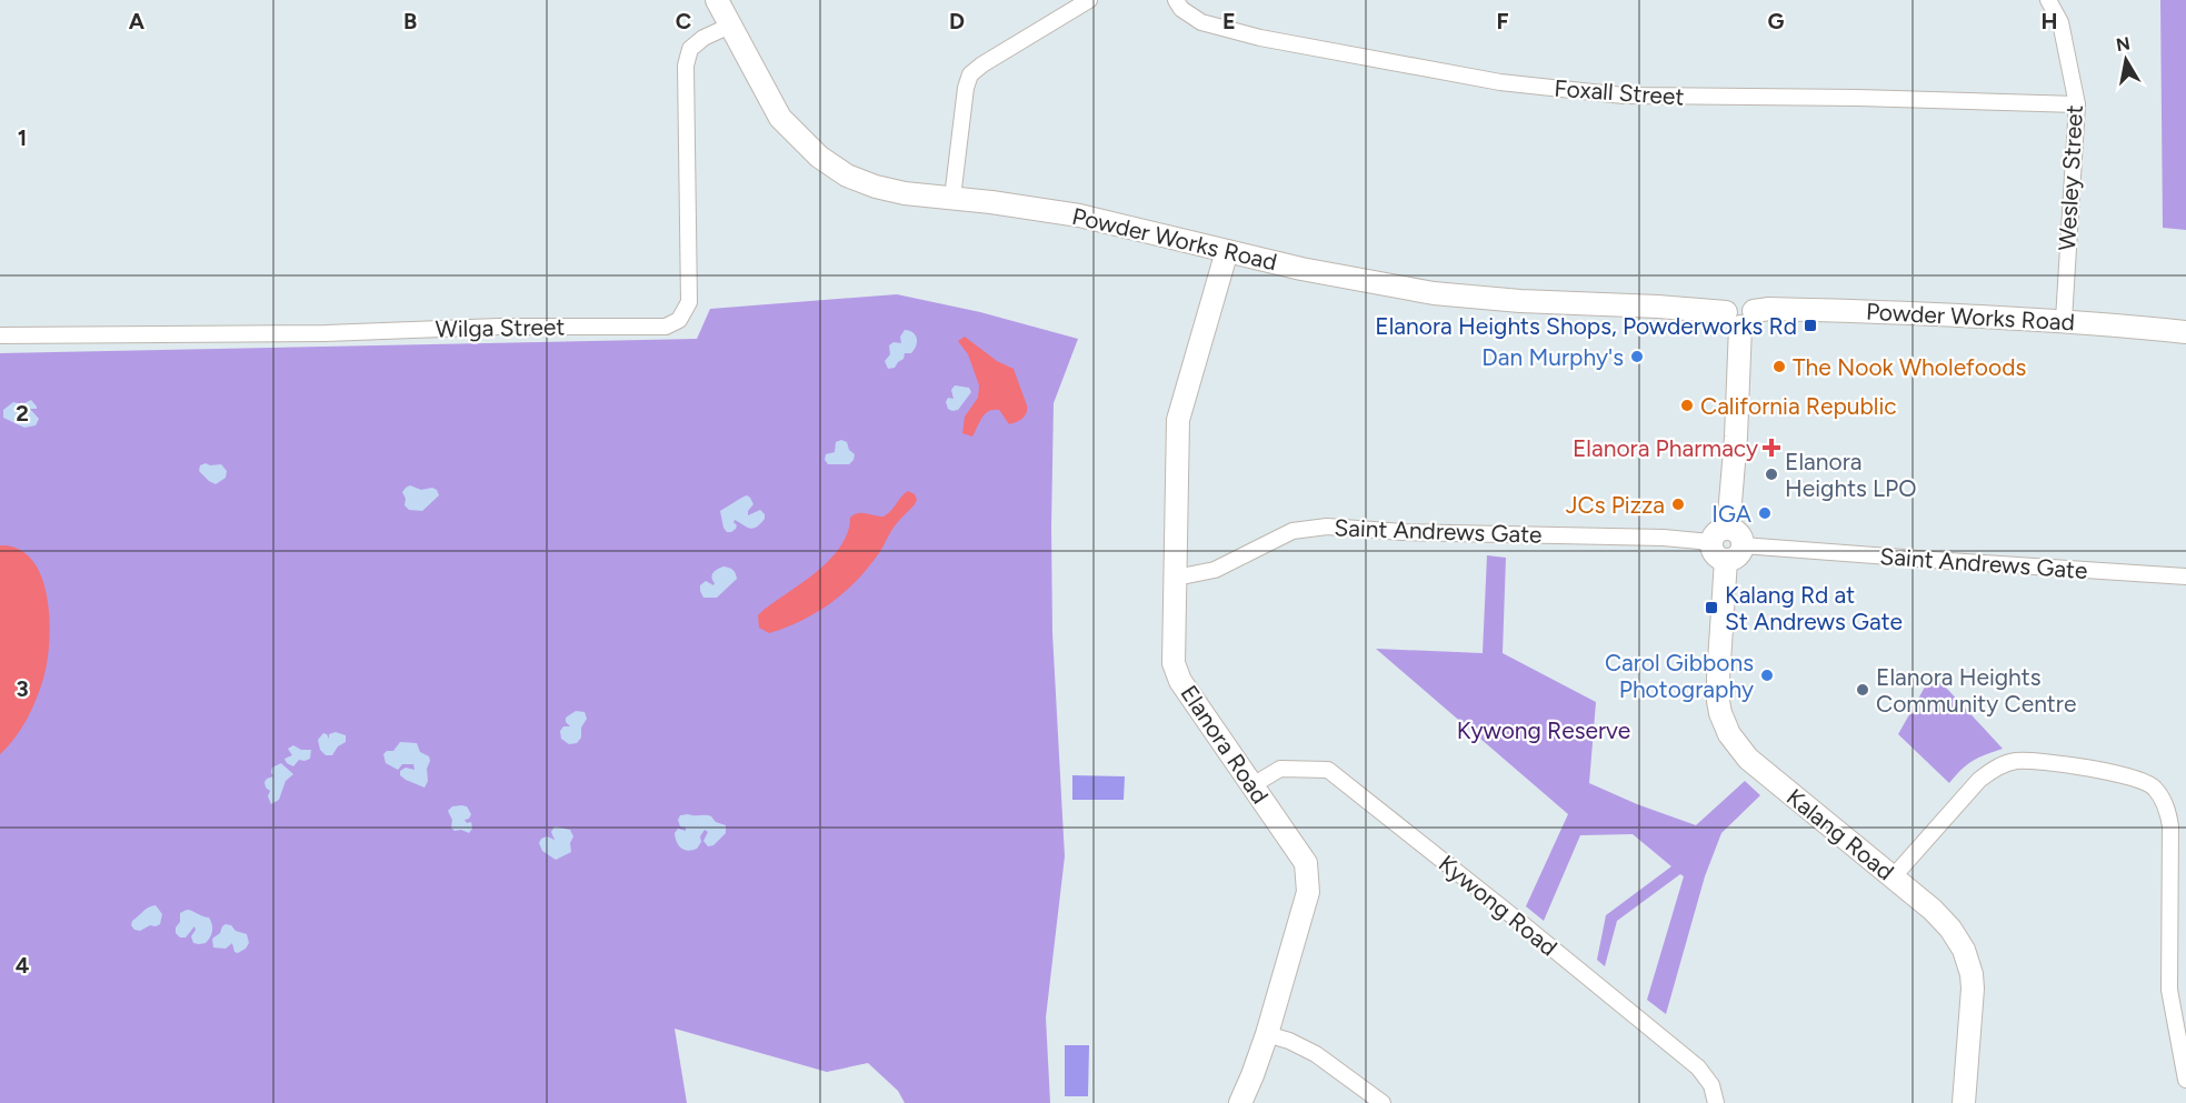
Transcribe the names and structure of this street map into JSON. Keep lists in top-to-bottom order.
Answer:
{
  "streets": {
    "street": [
      "Foxall Street",
      "Wesley Street",
      "Powder Works Road",
      "Wilga Street",
      "Saint Andrews Gate",
      "Elanora Road",
      "Kalang Road",
      "Kywong Road"
    ]
  },
  "crossings": [
    ["Foxall Street", "Wesley Street"],
    ["Wesley Street", "Powder Works Road"],
    ["Powder Works Road", "Wilga Street"],
    ["Powder Works Road", "Elanora Road"],
    ["Saint Andrews Gate", "Elanora Road"],
    ["Saint Andrews Gate", "Kalang Road"],
    ["Elanora Road", "Kywong Road"]
  ],
  "parks": ["Kywong Reserve"],
  "places": {
    "transit": ["Elanora Heights Shops, Powderworks Rd", "Kalang Rd at St Andrews Gate"],
    "other": [
      "Dan Murphy's",
      "The Nook Wholefoods",
      "California Republic",
      "Elanora Heights LPO",
      "JCs Pizza",
      "IGA",
      "Carol Gibbons Photography",
      "Elanora Heights Community Centre"
    ],
    "health": ["Elanora Pharmacy"]
  },
  "north": "top",
  "grid": {
    "columns": [
      "A",
      "B",
      "C",
      "D",
      "E",
      "F",
      "G",
      "H"
    ],
    "rows": [
      "1",
      "2",
      "3",
      "4"
    ]
  }
}
